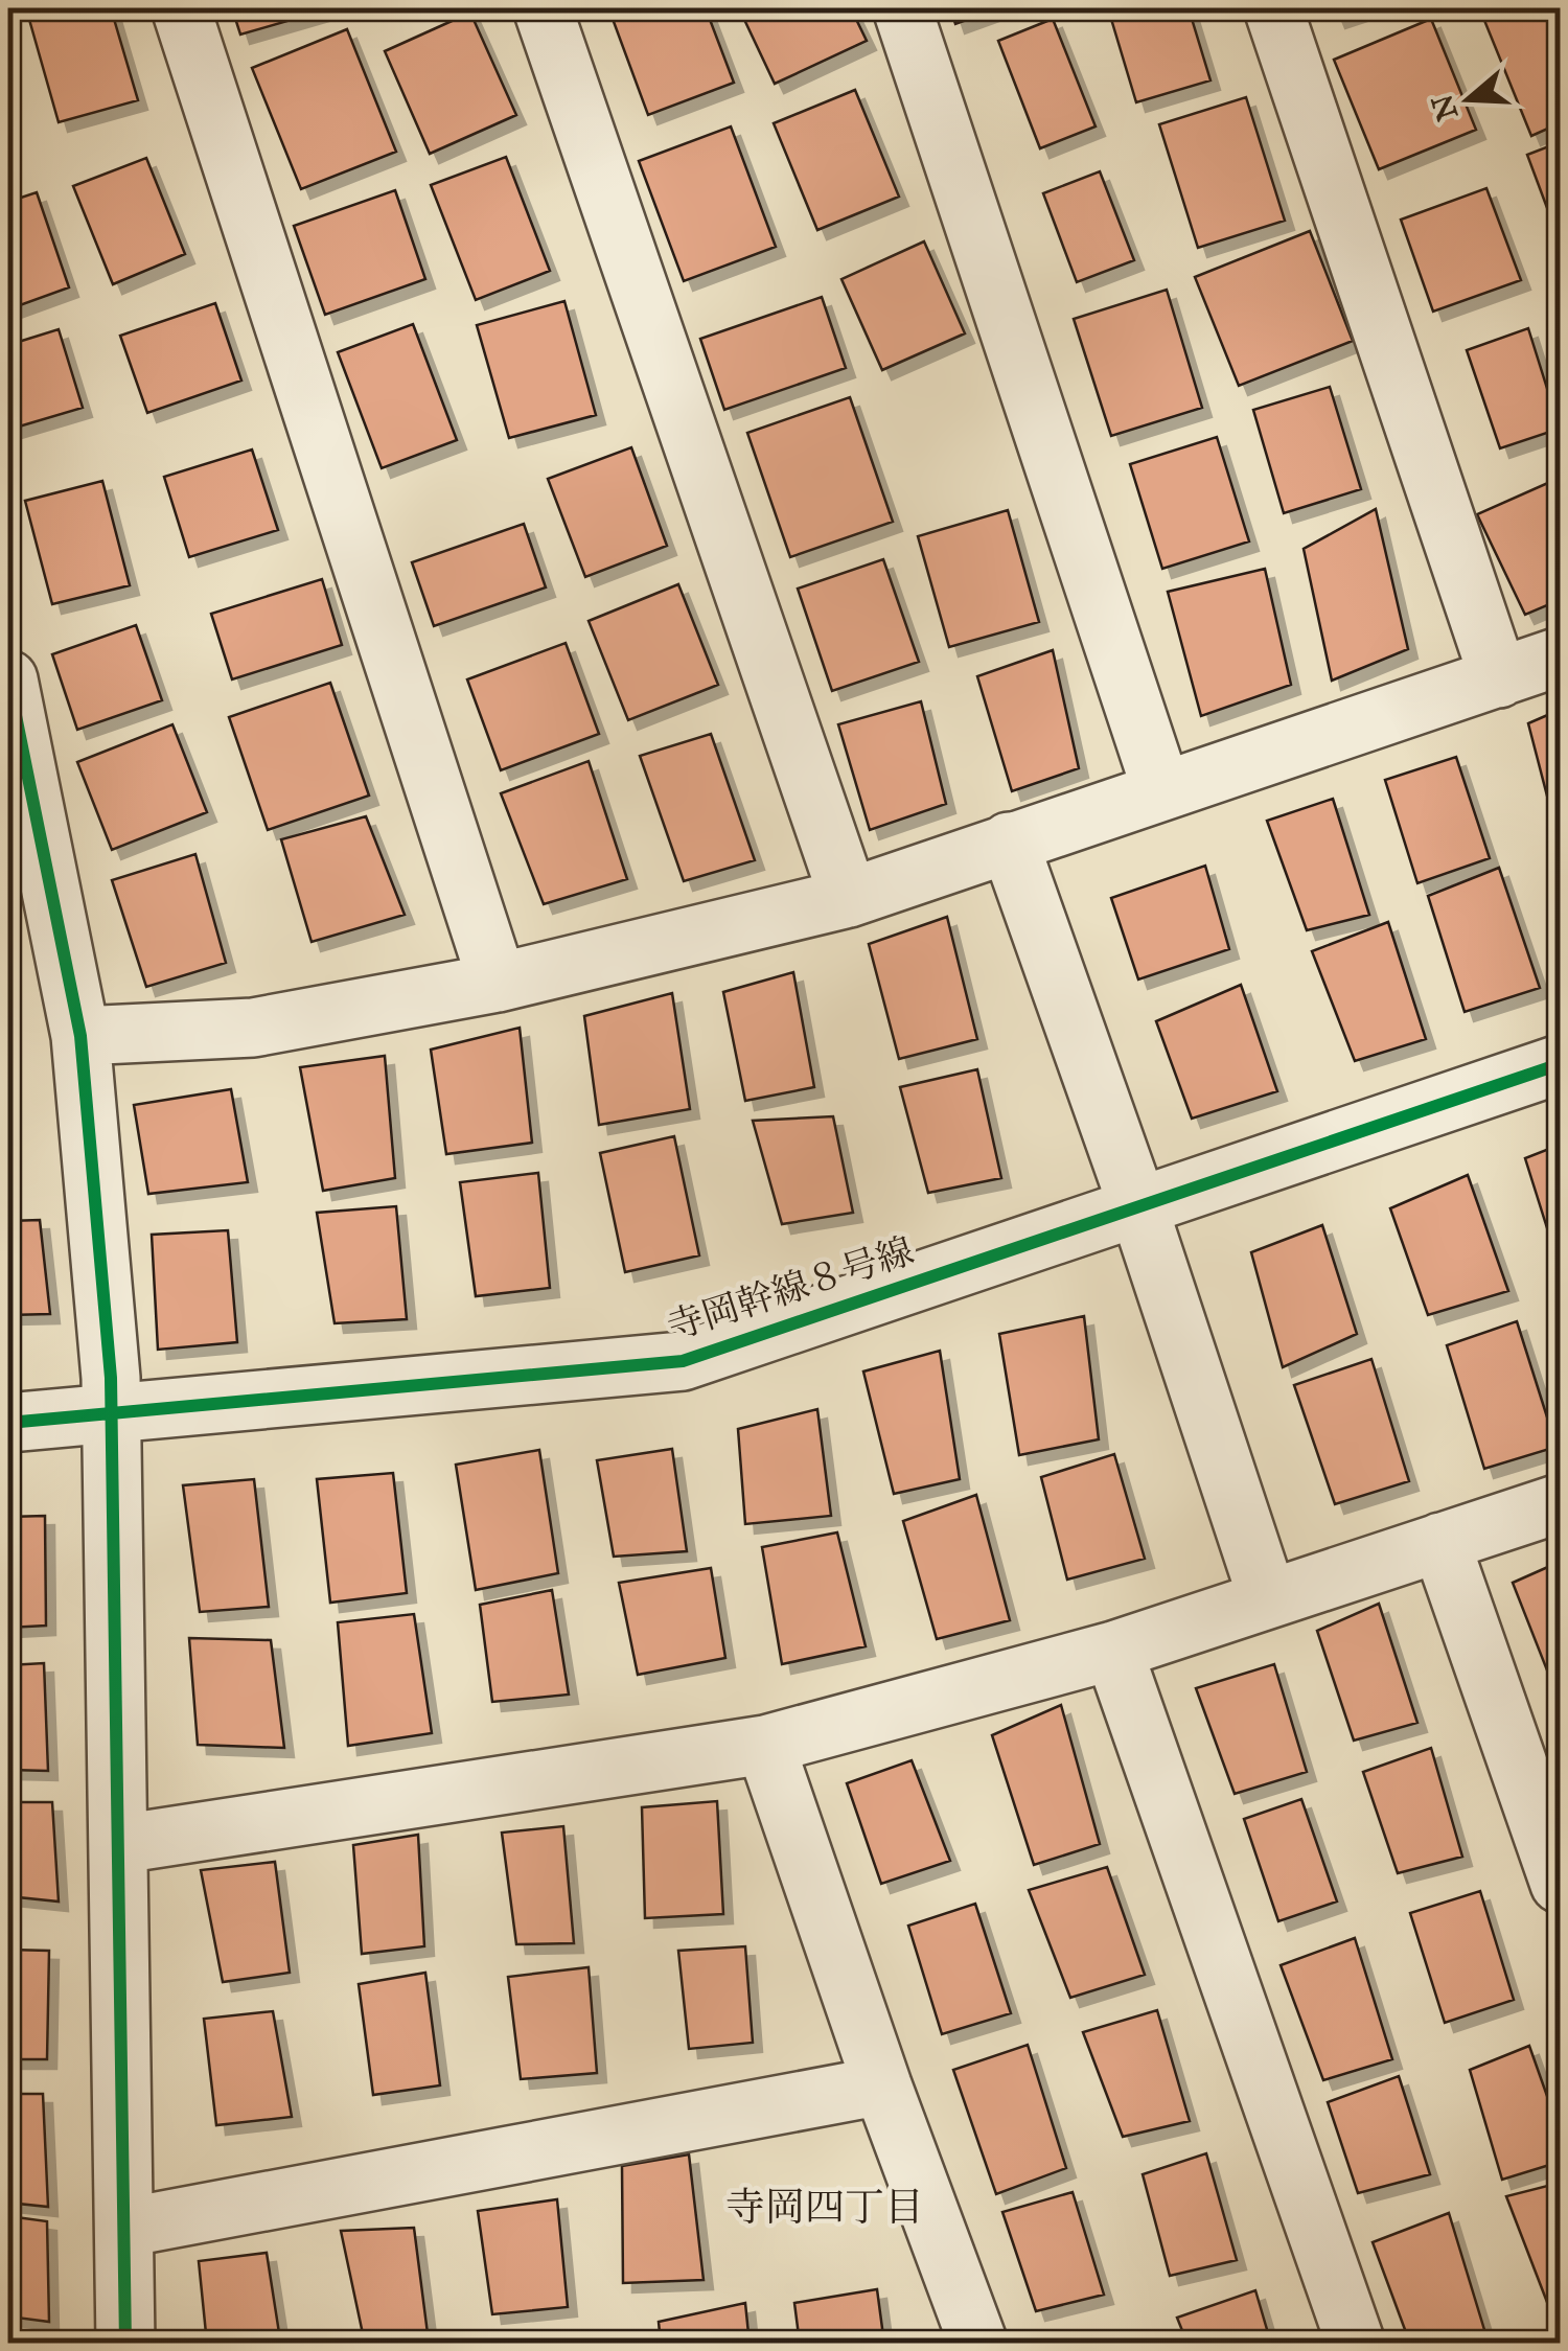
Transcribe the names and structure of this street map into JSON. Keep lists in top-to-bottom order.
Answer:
{
  "streets": {
    "street": ["寺岡幹線８号線"]
  },
  "districts": ["寺岡四丁目"],
  "north": "left"
}
